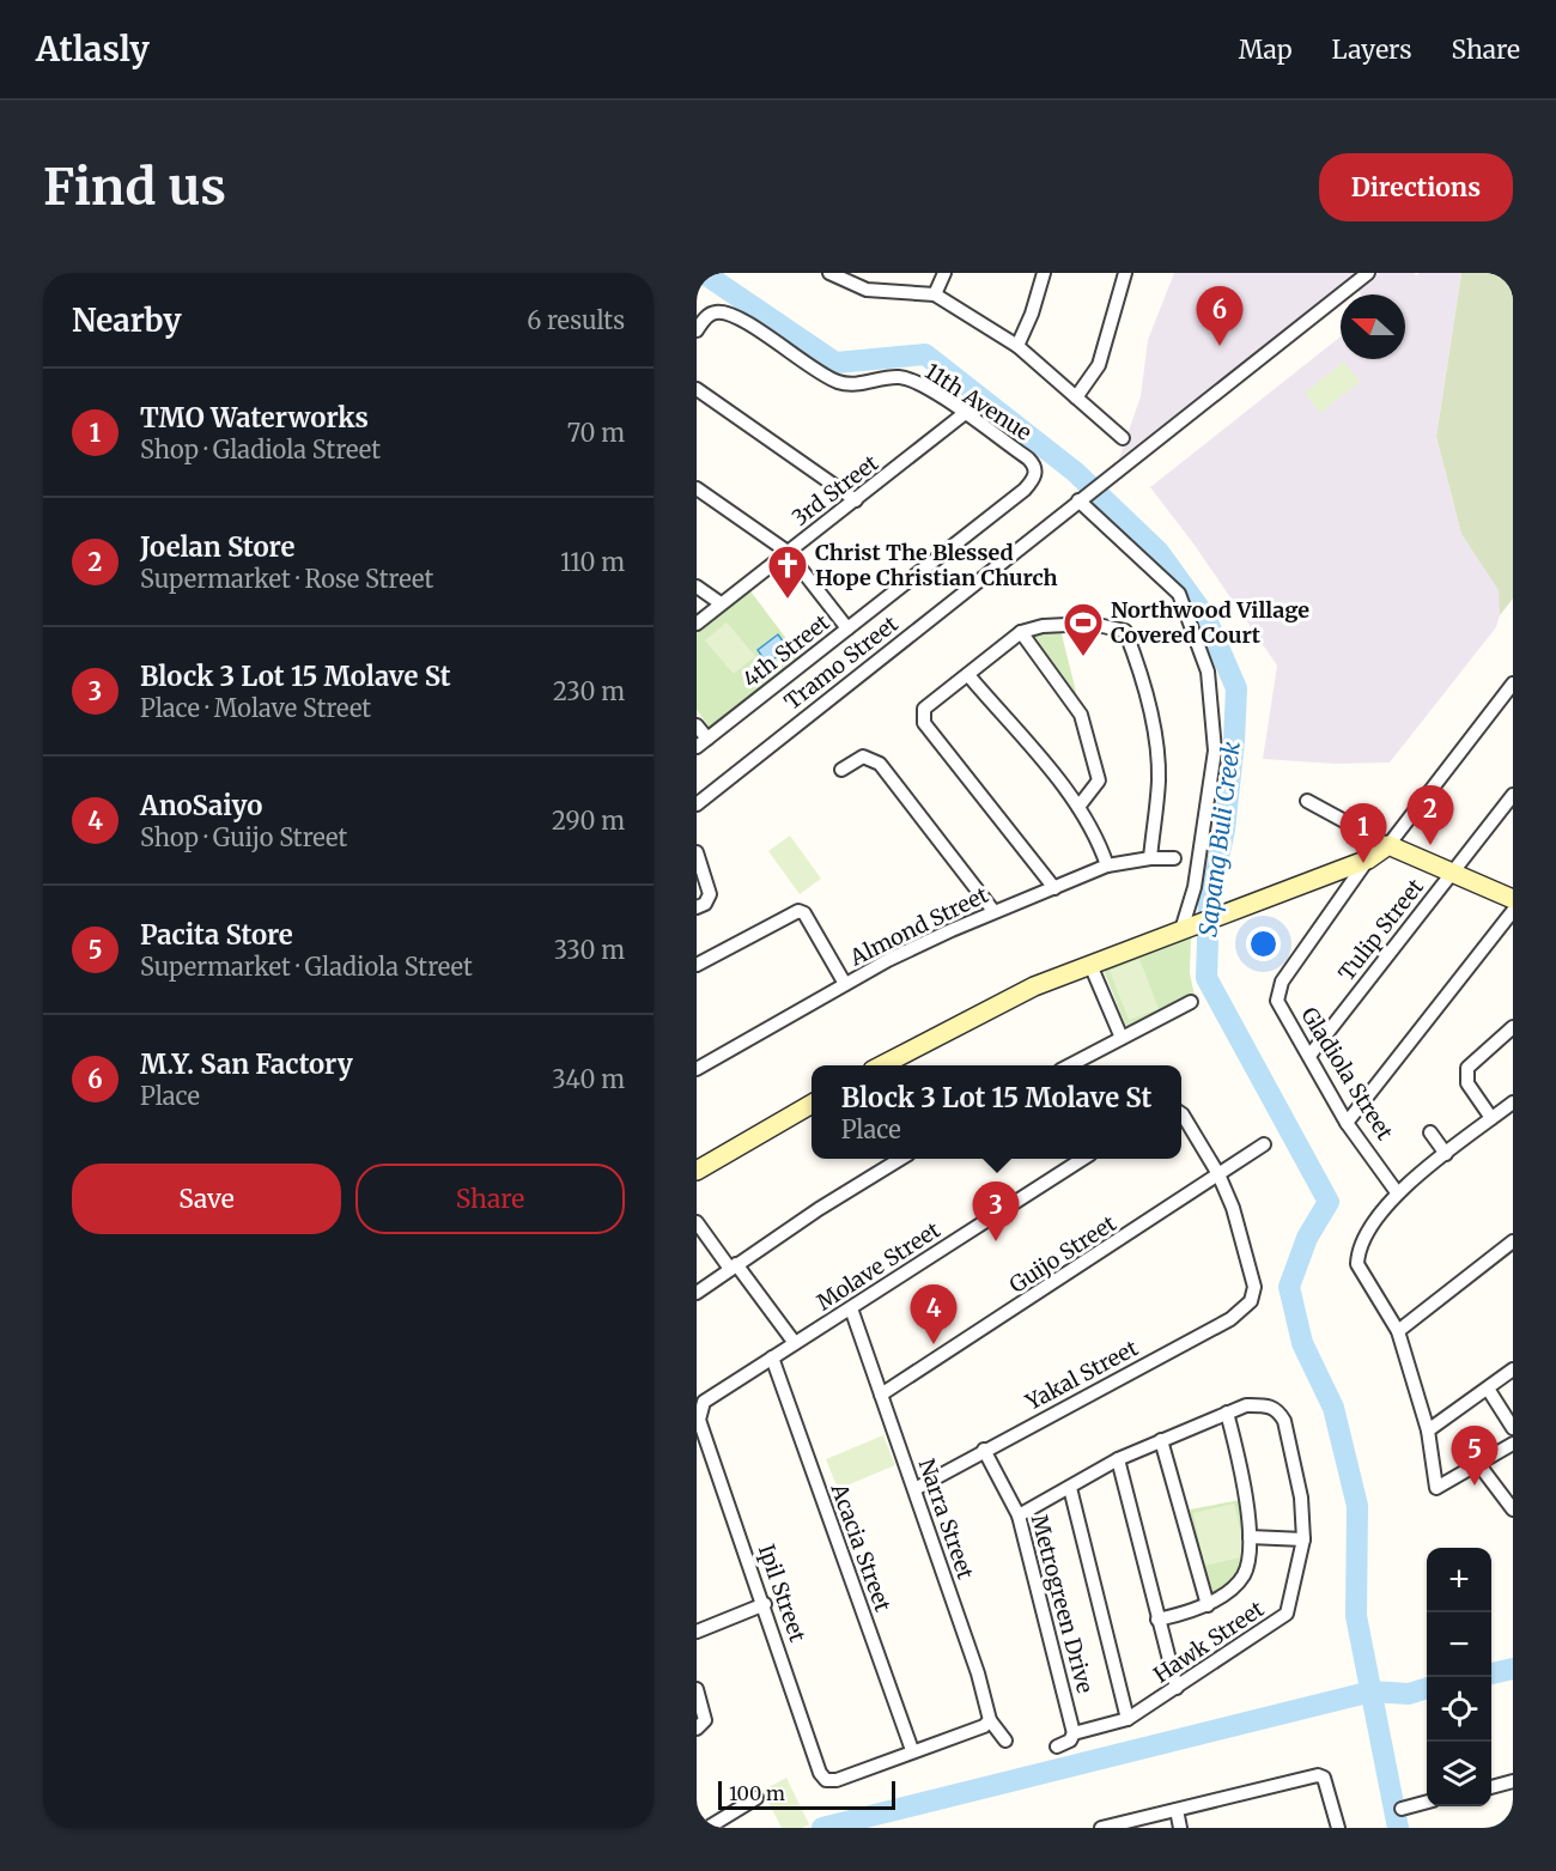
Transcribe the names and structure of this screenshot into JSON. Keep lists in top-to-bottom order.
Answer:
{
  "streets": {
    "street": [
      "11th Avenue",
      "3rd Street",
      "4th Street",
      "Tramo Street",
      "Almond Street",
      "Tulip Street",
      "Gladiola Street",
      "Guijo Street",
      "Molave Street",
      "Yakal Street",
      "Narra Street",
      "Acacia Street",
      "Ipil Street",
      "Metrogreen Drive",
      "Hawk Street"
    ]
  },
  "crossings": [
    ["11th Avenue", "3rd Street"],
    ["11th Avenue", "4th Street"],
    ["Tulip Street", "Gladiola Street"],
    ["Guijo Street", "Yakal Street"],
    ["Guijo Street", "Narra Street"],
    ["Molave Street", "Narra Street"],
    ["Molave Street", "Acacia Street"],
    ["Molave Street", "Ipil Street"],
    ["Yakal Street", "Narra Street"],
    ["Yakal Street", "Metrogreen Drive"],
    ["Acacia Street", "Ipil Street"],
    ["Metrogreen Drive", "Hawk Street"]
  ],
  "water": ["Sapang Buli Creek"],
  "places": {
    "church": ["Christ The Blessed Hope Christian Church"],
    "sports": ["Northwood Village Covered Court"]
  },
  "scale_bar": "100 m",
  "north": "left",
  "page": {
    "header": "Atlasly",
    "nav": ["Map", "Layers", "Share"],
    "buttons": [
      "Directions",
      ["Save", "Share"]
    ],
    "title": "Find us",
    "heading": ["Nearby", "6 results"],
    "pins": [
      "6",
      "2",
      "1",
      "3",
      "4",
      "5"
    ],
    "list": [
      {
        "mark": "1",
        "name": "TMO Waterworks",
        "note": "Shop · Gladiola Street",
        "value": "70 m"
      },
      {
        "mark": "2",
        "name": "Joelan Store",
        "note": "Supermarket · Rose Street",
        "value": "110 m"
      },
      {
        "mark": "3",
        "name": "Block 3 Lot 15 Molave St",
        "note": "Place · Molave Street",
        "value": "230 m"
      },
      {
        "mark": "4",
        "name": "AnoSaiyo",
        "note": "Shop · Guijo Street",
        "value": "290 m"
      },
      {
        "mark": "5",
        "name": "Pacita Store",
        "note": "Supermarket · Gladiola Street",
        "value": "330 m"
      },
      {
        "mark": "6",
        "name": "M.Y. San Factory",
        "note": "Place",
        "value": "340 m"
      }
    ],
    "popup": ["Block 3 Lot 15 Molave St", "Place"],
    "map_buttons": ["+", "−"],
    "scale": "100 m"
  }
}
